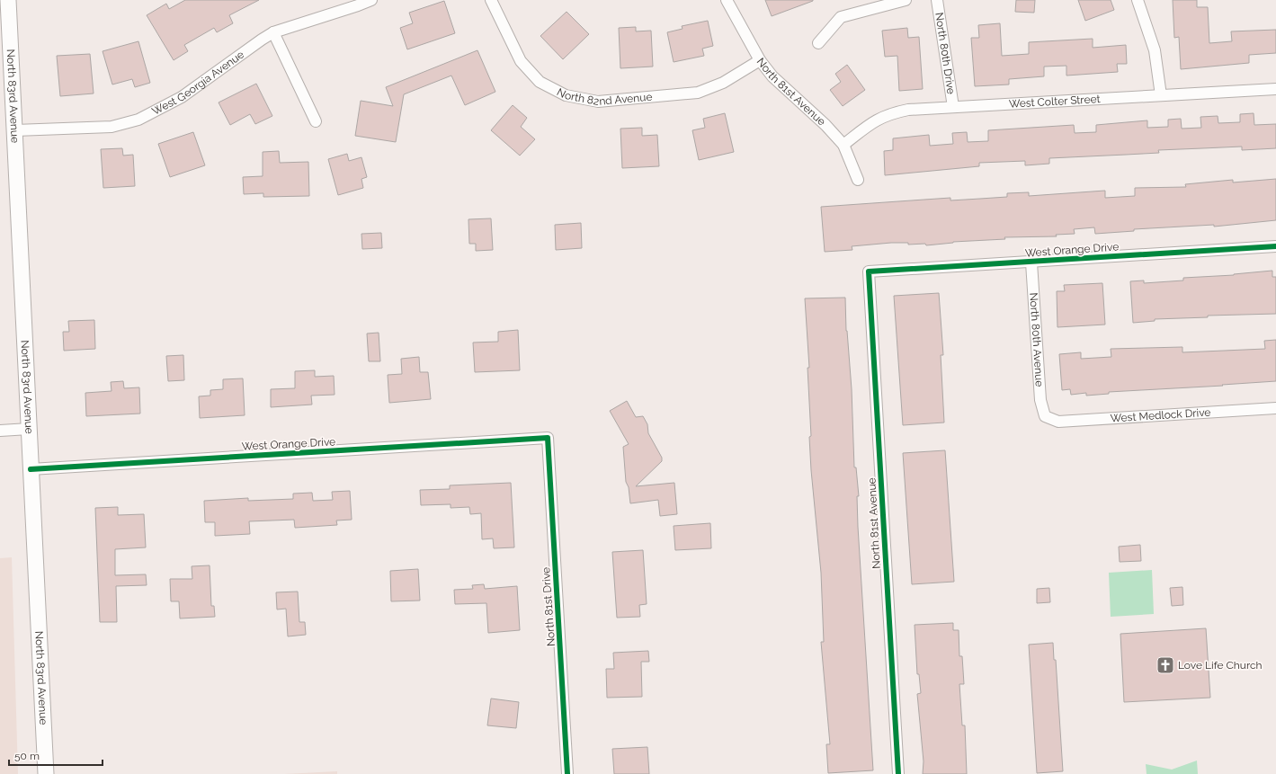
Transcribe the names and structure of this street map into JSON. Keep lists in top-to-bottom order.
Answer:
{
  "streets": {
    "main road": ["North 83rd Avenue"],
    "street": [
      "North 80th Drive",
      "West Georgia Avenue",
      "North 81st Avenue",
      "North 82nd Avenue",
      "West Colter Street",
      "West Orange Drive",
      "North 80th Avenue",
      "West Medlock Drive",
      "North 81st Drive"
    ]
  },
  "crossings": [
    ["North 80th Drive", "West Colter Street"],
    ["West Georgia Avenue", "North 83rd Avenue"],
    ["North 81st Avenue", "North 82nd Avenue"],
    ["North 81st Avenue", "West Colter Street"],
    ["North 81st Avenue", "West Orange Drive"],
    ["North 83rd Avenue", "West Orange Drive"],
    ["West Orange Drive", "North 80th Avenue"],
    ["West Orange Drive", "North 81st Drive"],
    ["North 80th Avenue", "West Medlock Drive"]
  ],
  "places": {
    "church": ["Love Life Church"]
  },
  "scale_bar": "50 m"
}
